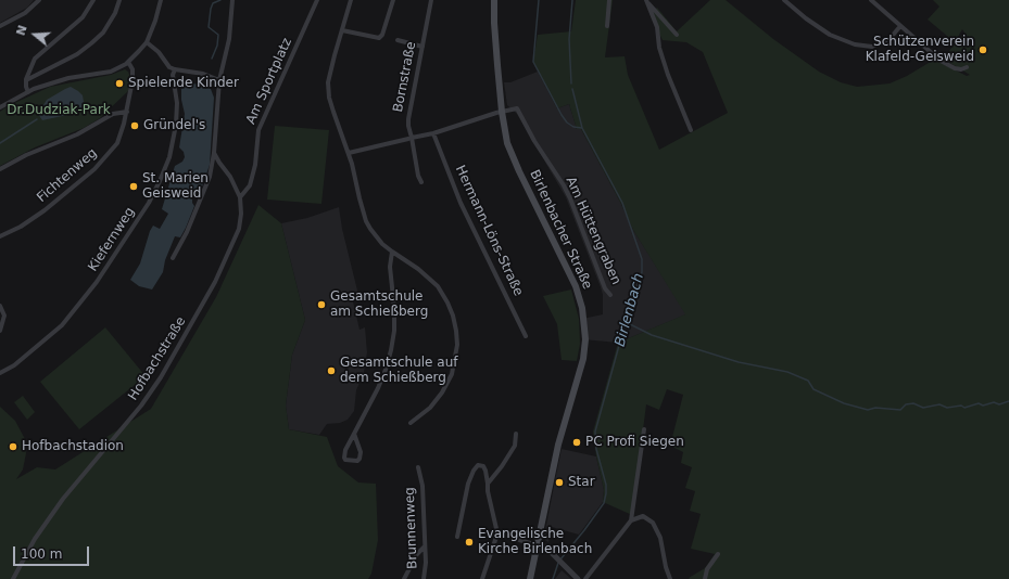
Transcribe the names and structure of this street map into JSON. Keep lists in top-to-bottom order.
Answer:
{
  "streets": {
    "main road": ["Birlenbacher Straße"],
    "street": [
      "Bornstraße",
      "Am Sportplatz",
      "Fichtenweg",
      "Hermann-Löns-Straße",
      "Am Hüttengraben",
      "Kiefernweg",
      "Hofbachstraße",
      "Brunnenweg"
    ]
  },
  "crossings": [
    ["Am Sportplatz", "Hofbachstraße"],
    ["Birlenbacher Straße", "Am Hüttengraben"]
  ],
  "water": ["Birlenbach"],
  "parks": ["Dr.Dudziak-Park"],
  "places": [
    "Schützenverein Klafeld-Geisweid",
    "Spielende Kinder",
    "Gründel's",
    "St. Marien Geisweid",
    "Gesamtschule am Schießberg",
    "Gesamtschule auf dem Schießberg",
    "PC Profi Siegen",
    "Hofbachstadion",
    "Star",
    "Evangelische Kirche Birlenbach"
  ],
  "scale_bar": "100 m",
  "north": "left"
}
